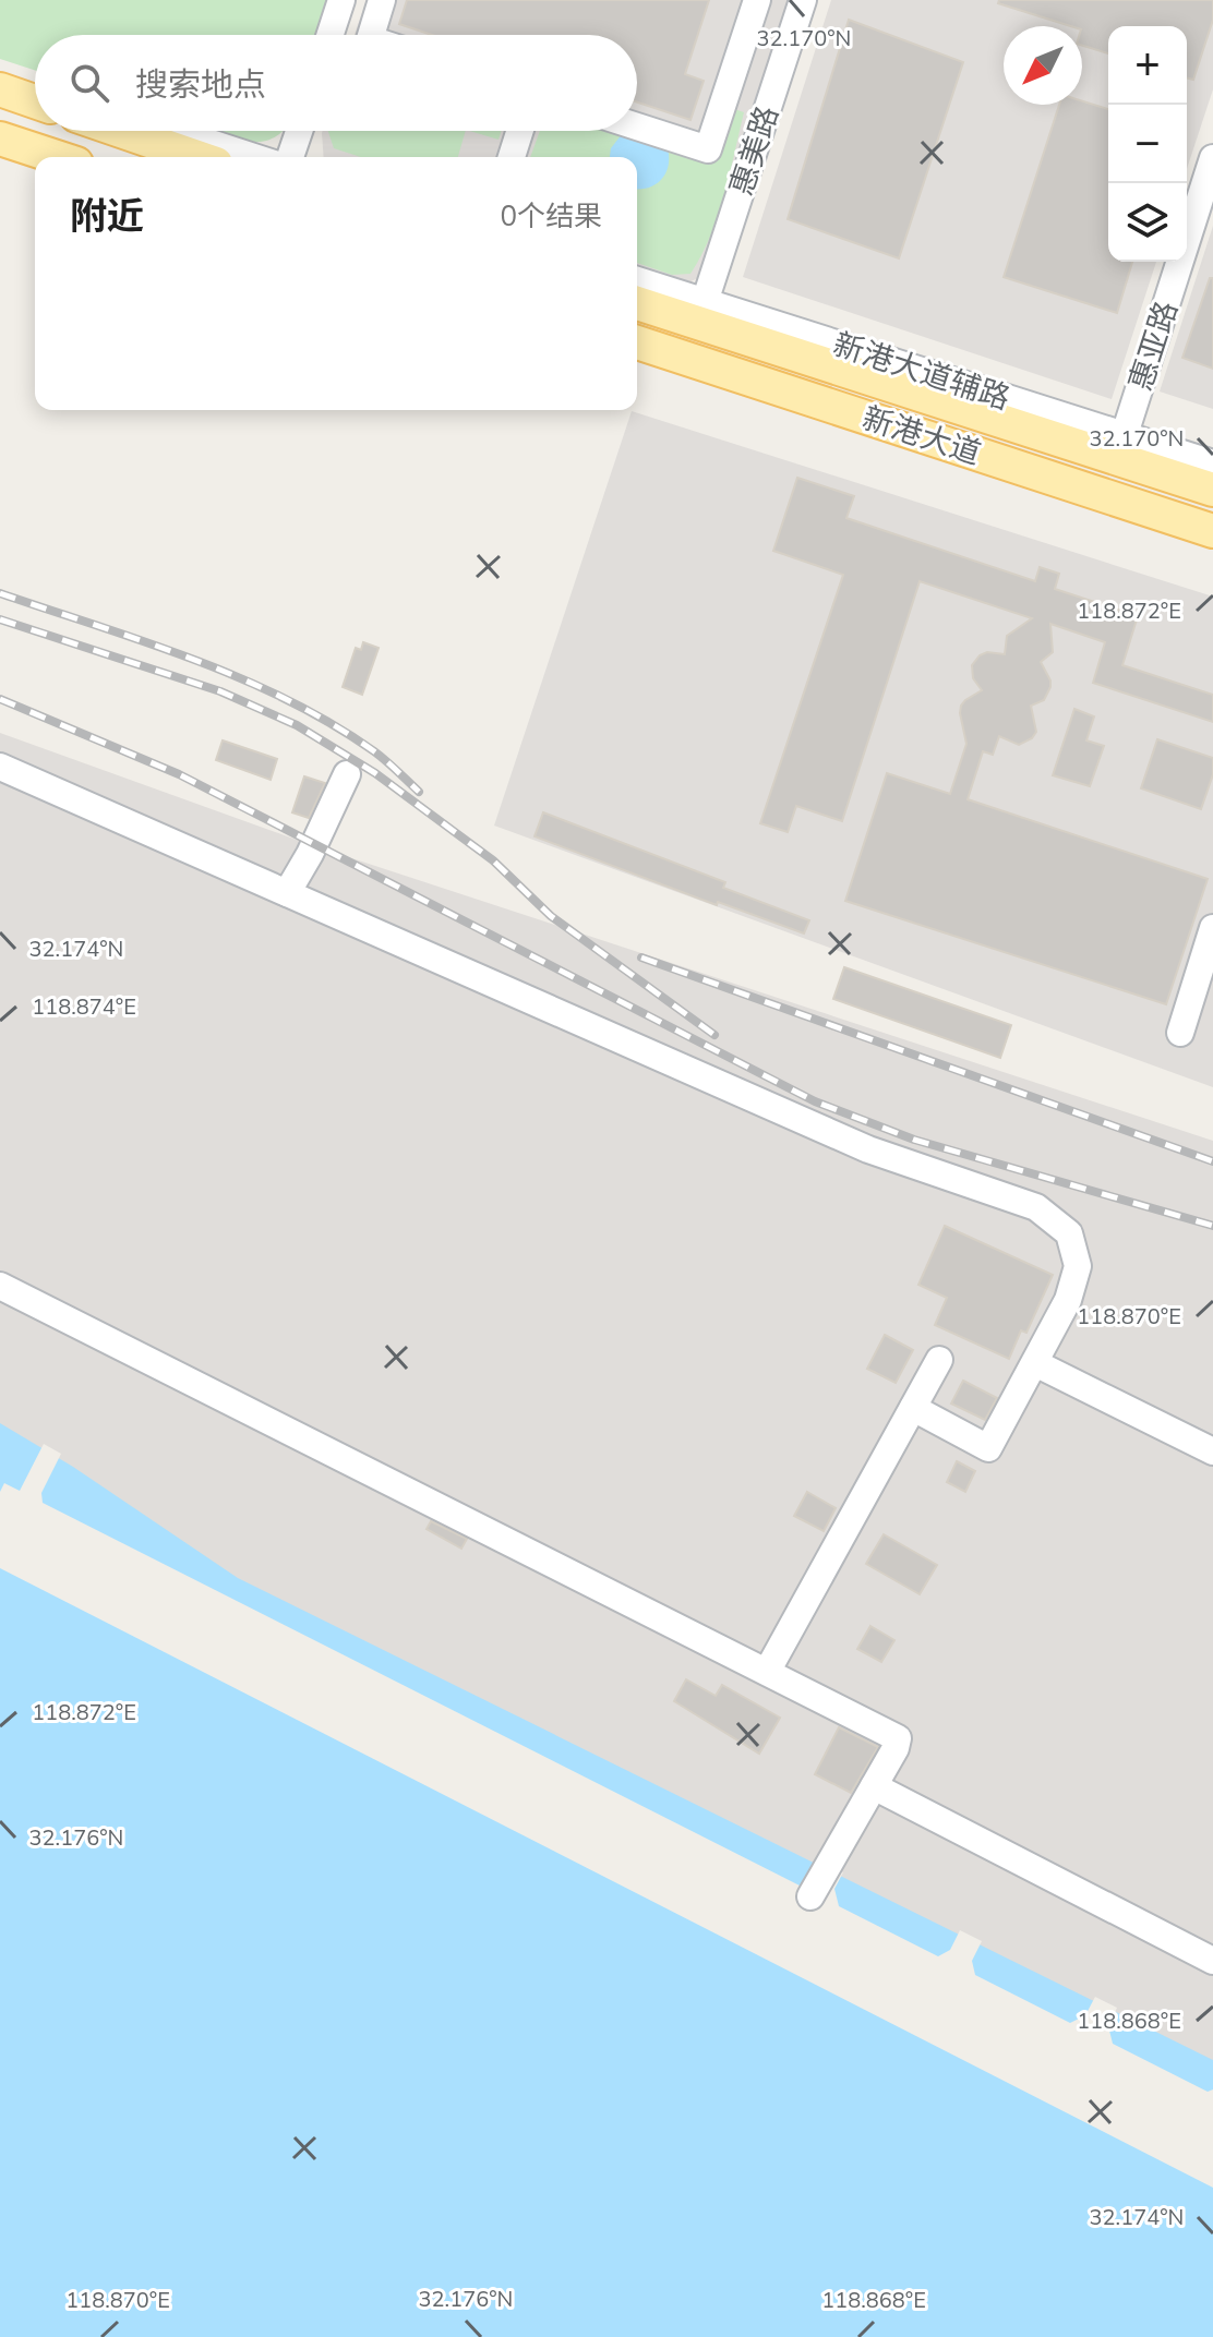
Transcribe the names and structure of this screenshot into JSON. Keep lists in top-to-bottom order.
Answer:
{
  "streets": {
    "main road": ["新港大道"],
    "street": ["惠美路", "惠亚路", "新港大道辅路"]
  },
  "crossings": [
    ["惠美路", "新港大道辅路"],
    ["惠亚路", "新港大道辅路"]
  ],
  "north": "bottom left",
  "page": {
    "map_buttons": ["+", "−"],
    "search": "搜索地点",
    "heading": ["附近", "0个结果"]
  },
  "coordinates": [
    "32.170°N",
    "118.872°E",
    "32.174°N",
    "118.874°E",
    "118.870°E",
    "32.176°N",
    "118.868°E"
  ]
}
